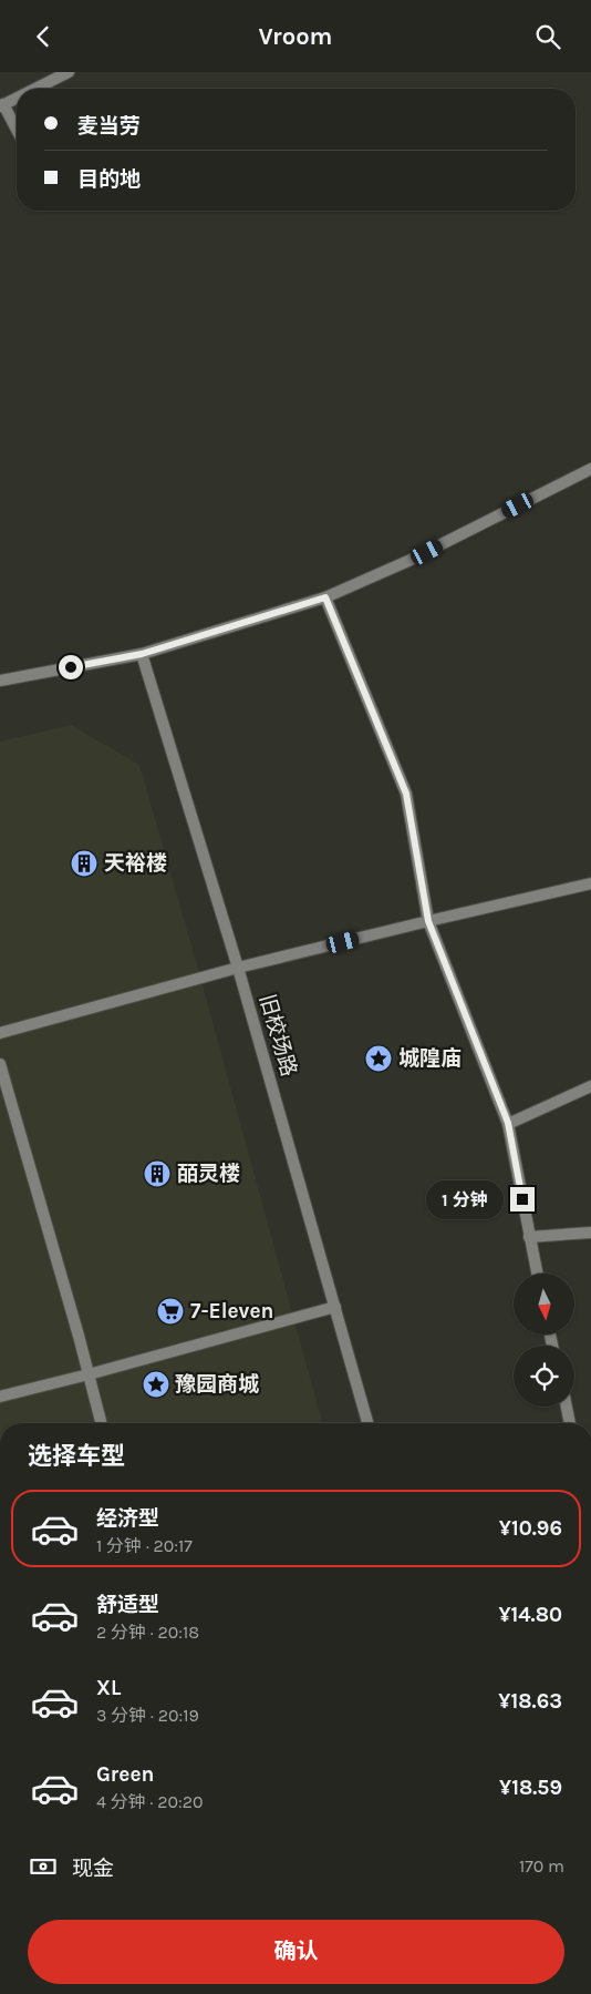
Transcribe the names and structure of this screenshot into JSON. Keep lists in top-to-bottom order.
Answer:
{
  "streets": {
    "street": ["旧校场路"]
  },
  "places": {
    "building": ["天裕楼", "皕灵楼"],
    "place": ["城隍庙", "豫园商城"],
    "supermarket": ["7-Eleven"]
  },
  "north": "bottom",
  "page": {
    "header": "Vroom",
    "banner": ["麦当劳", "目的地"],
    "bubble": "1 分钟",
    "heading": "选择车型",
    "list": [
      {
        "name": "经济型",
        "note": "1 分钟 · 20:17",
        "value": "¥10.96"
      },
      {
        "name": "舒适型",
        "note": "2 分钟 · 20:18",
        "value": "¥14.80"
      },
      {
        "name": "XL",
        "note": "3 分钟 · 20:19",
        "value": "¥18.63"
      },
      {
        "name": "Green",
        "note": "4 分钟 · 20:20",
        "value": "¥18.59"
      }
    ],
    "pay": ["现金", "170 m"],
    "buttons": "确认"
  }
}
